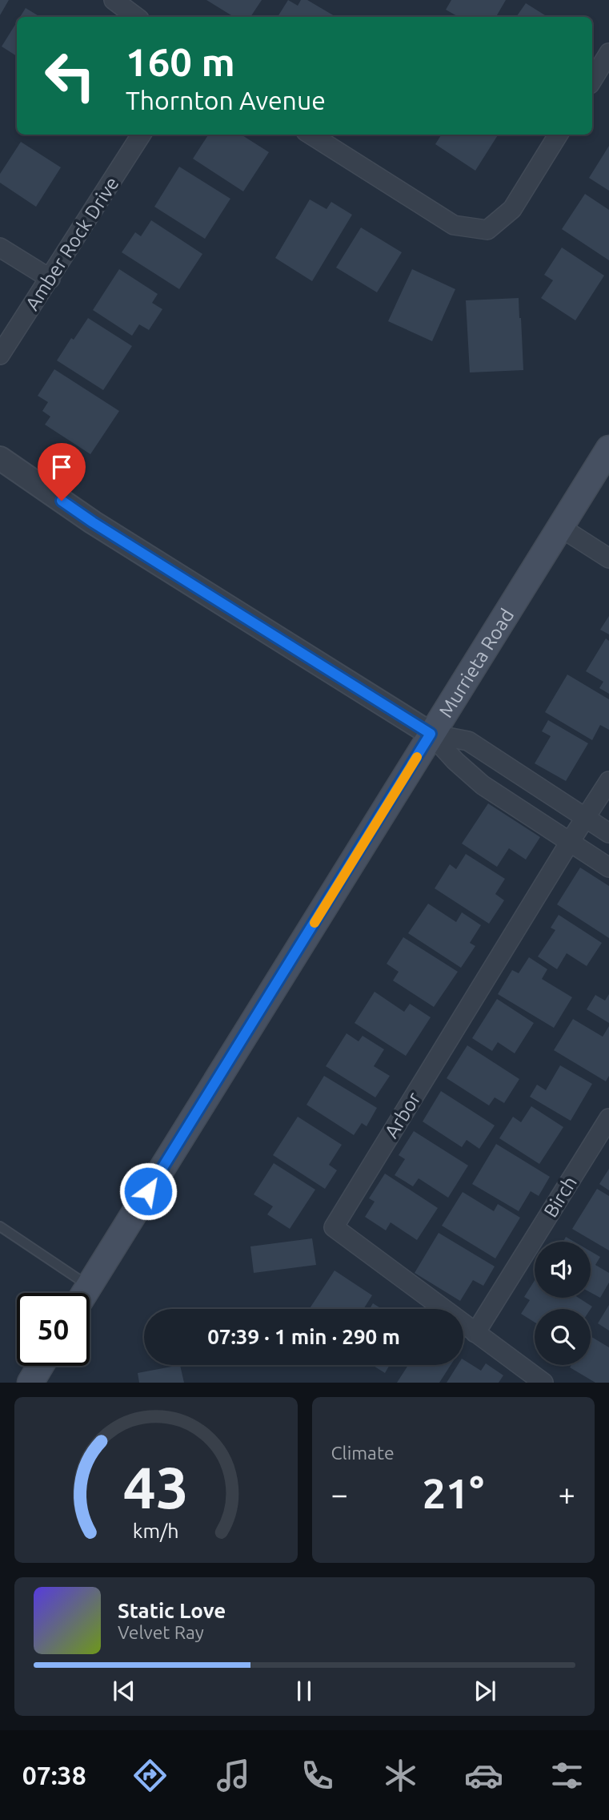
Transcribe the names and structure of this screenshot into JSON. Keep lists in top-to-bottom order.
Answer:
{
  "streets": {
    "main road": ["Murrieta Road"],
    "street": ["Amber Rock Drive", "Arbor", "Birch"]
  },
  "crossings": [
    ["Arbor", "Birch"]
  ],
  "page": {
    "turn": ["160 m", "Thornton Avenue"],
    "limit": "50",
    "trip": "07:39 · 1 min · 290 m",
    "tile": "Climate",
    "heat": ["−", "21°", "+"],
    "song": ["Static Love", "Velvet Ray"],
    "tabs": "07:38",
    "gauge": ["43", "km/h"]
  }
}
